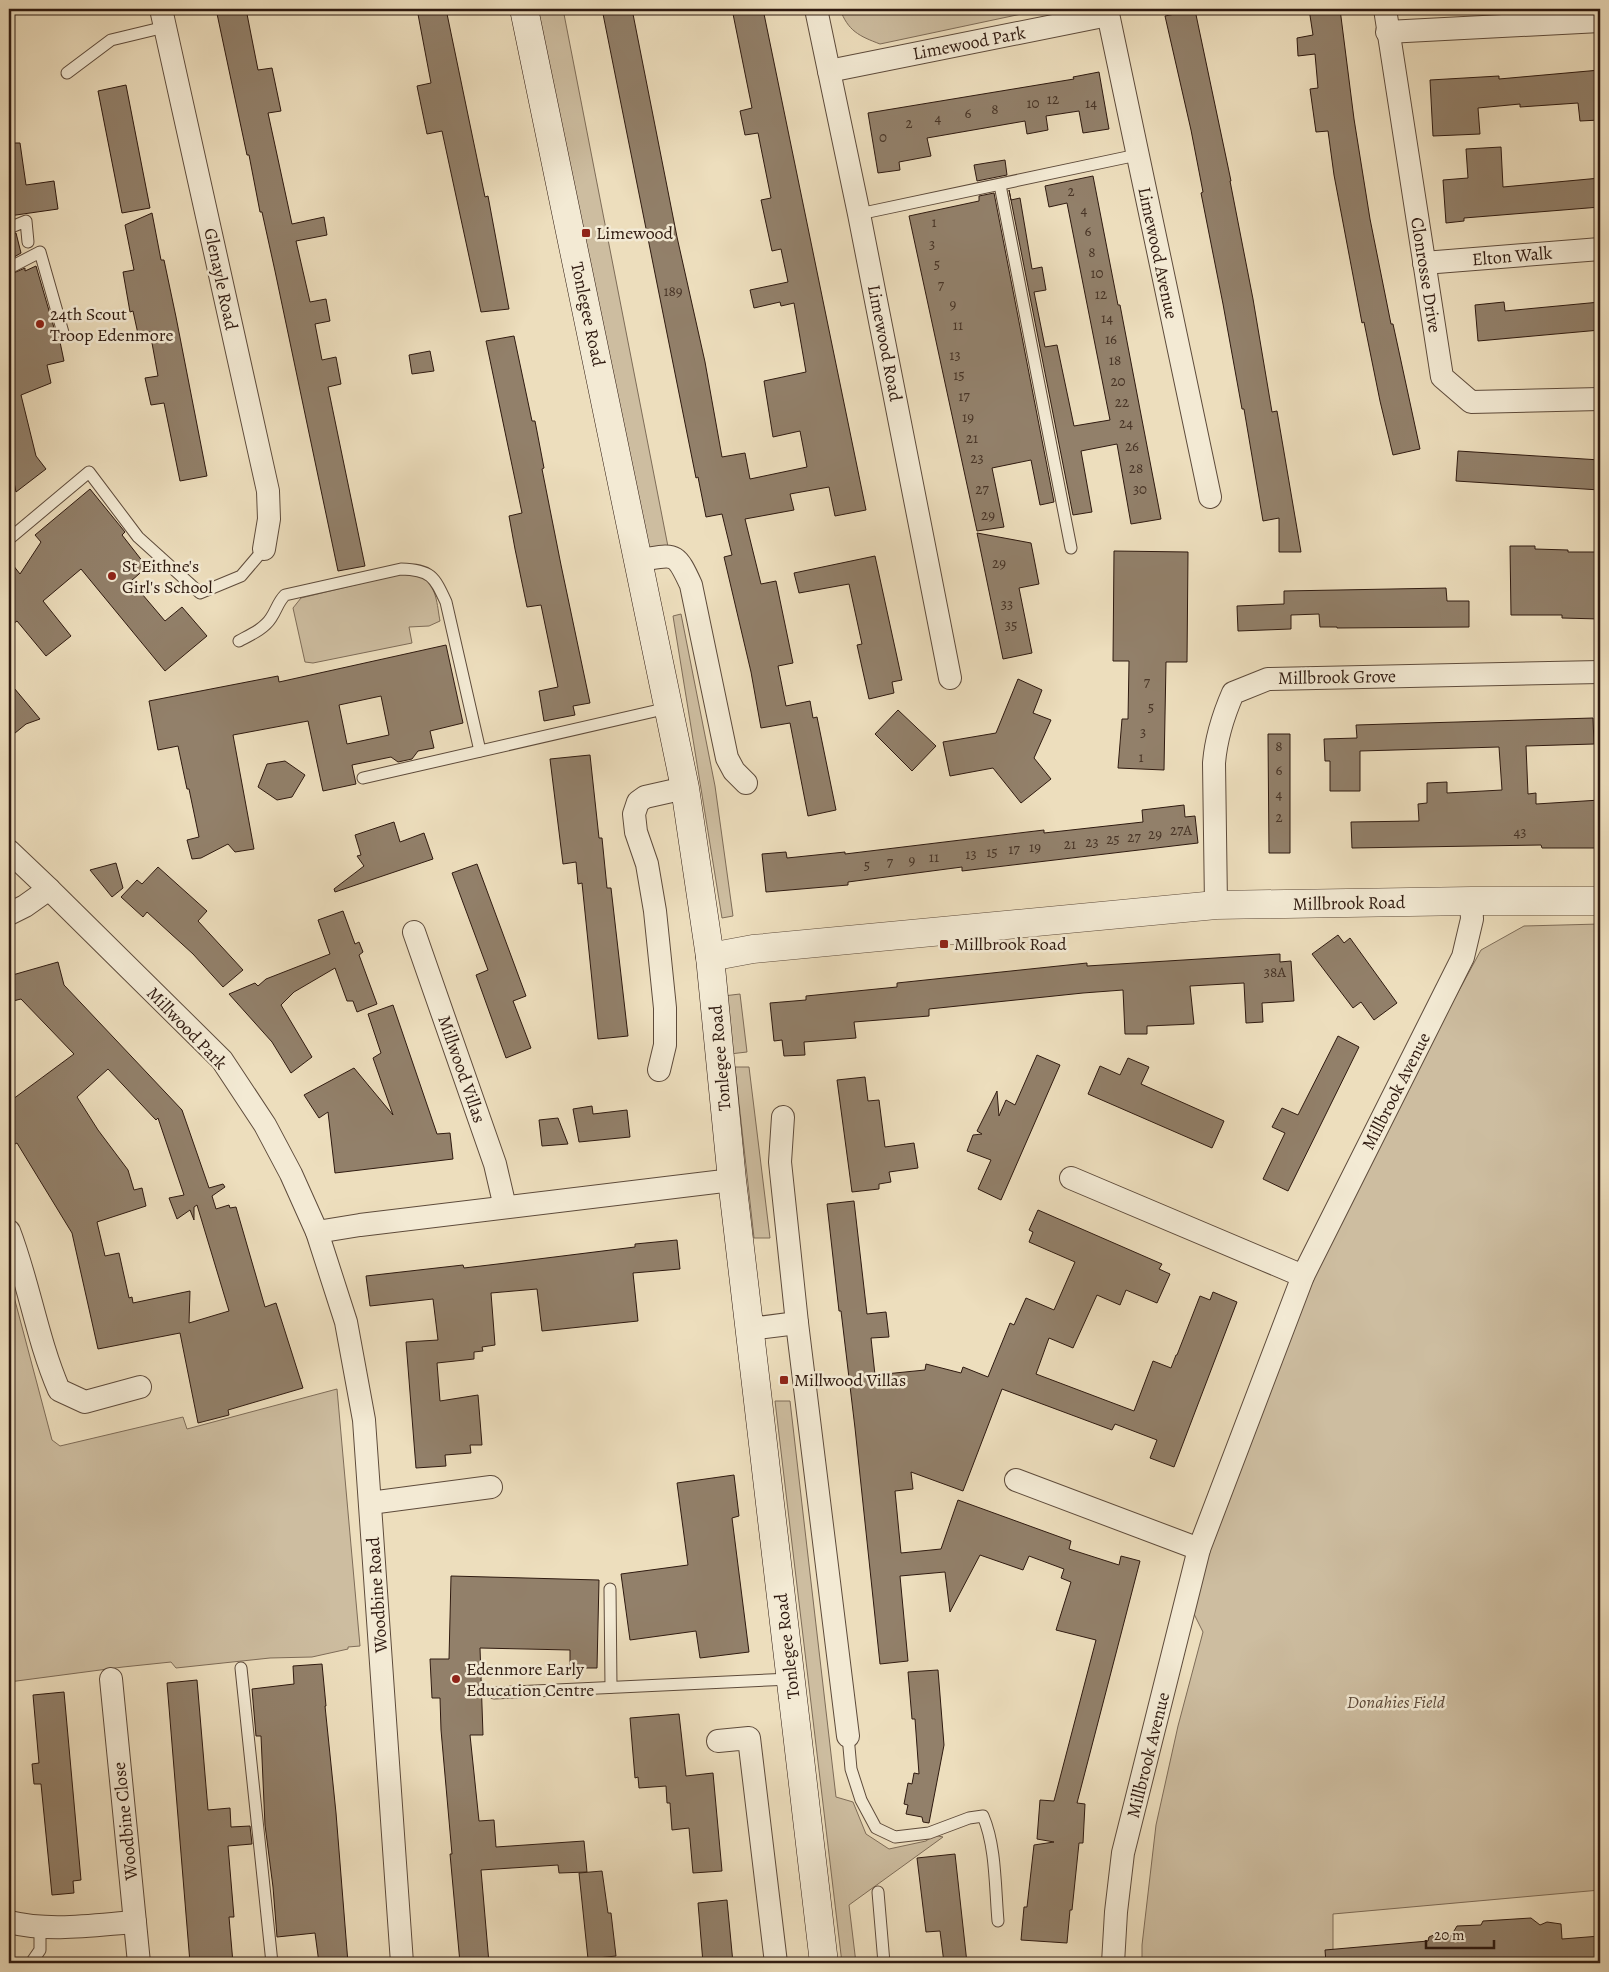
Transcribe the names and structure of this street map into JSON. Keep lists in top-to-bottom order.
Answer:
{
  "streets": {
    "main road": ["Tonlegee Road", "Millbrook Road"],
    "street": [
      "Limewood Park",
      "Limewood Avenue",
      "Elton Walk",
      "Clonrosse Drive",
      "Glenayle Road",
      "Limewood Road",
      "Millbrook Grove",
      "Millwood Park",
      "Millwood Villas",
      "Millbrook Avenue",
      "Woodbine Road",
      "Woodbine Close"
    ]
  },
  "crossings": [
    ["Limewood Park", "Limewood Avenue"],
    ["Limewood Park", "Limewood Road"],
    ["Elton Walk", "Clonrosse Drive"],
    ["Tonlegee Road", "Millbrook Road"],
    ["Millbrook Grove", "Millbrook Road"],
    ["Millbrook Road", "Millbrook Avenue"],
    ["Millwood Park", "Woodbine Road"]
  ],
  "parks": ["Donahies Field"],
  "places": {
    "transit": ["Limewood", "Millbrook Road", "Millwood Villas"],
    "other": ["24th Scout Troop Edenmore", "St Eithne's Girl's School", "Edenmore Early Education Centre"]
  },
  "house_numbers": [
    "12",
    "10",
    "14",
    "8",
    "6",
    "4",
    "2",
    "0",
    "2",
    "4",
    "1",
    "6",
    "3",
    "8",
    "5",
    "10",
    "7",
    "189",
    "12",
    "9",
    "14",
    "11",
    "16",
    "13",
    "18",
    "15",
    "20",
    "17",
    "22",
    "19",
    "24",
    "21",
    "26",
    "23",
    "28",
    "27",
    "30",
    "29",
    "29",
    "33",
    "35",
    "7",
    "5",
    "3",
    "8",
    "1",
    "6",
    "4",
    "2",
    "27A",
    "43",
    "29",
    "27",
    "25",
    "23",
    "21",
    "19",
    "17",
    "15",
    "13",
    "11",
    "9",
    "7",
    "5",
    "38A"
  ],
  "scale_bar": "20 m"
}
